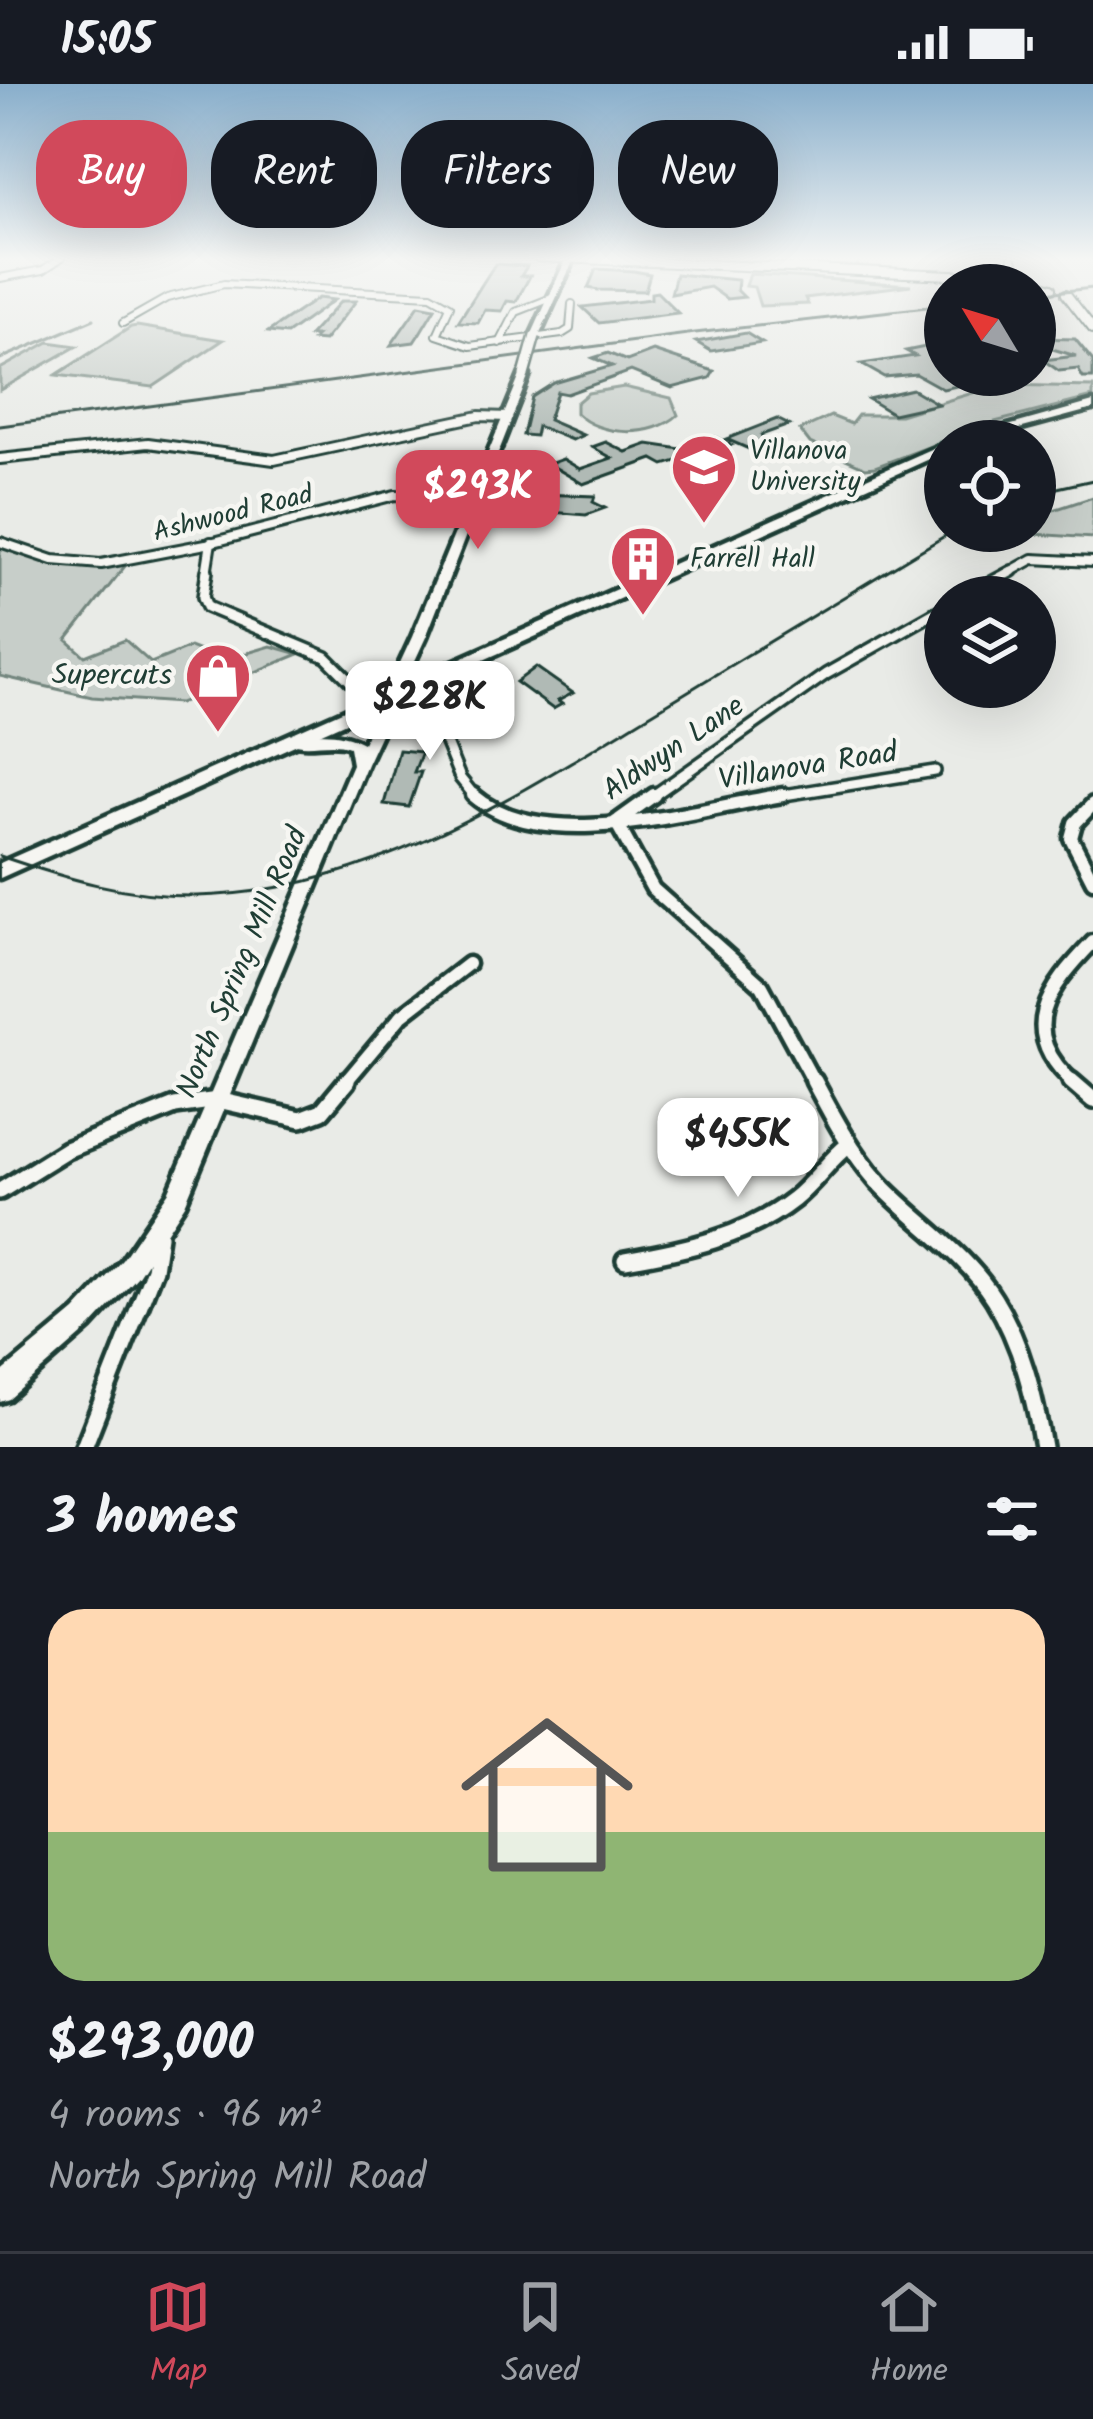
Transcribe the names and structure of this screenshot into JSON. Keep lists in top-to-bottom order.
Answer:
{
  "streets": {
    "main road": ["North Spring Mill Road"],
    "street": ["Ashwood Road", "Aldwyn Lane", "Villanova Road"]
  },
  "crossings": [
    ["Ashwood Road", "North Spring Mill Road"],
    ["Aldwyn Lane", "Villanova Road"],
    ["Aldwyn Lane", "North Spring Mill Road"]
  ],
  "places": {
    "school or university": ["Villanova University"],
    "building": ["Farrell Hall"],
    "shop": ["Supercuts"]
  },
  "north": "top left",
  "page": {
    "status": "15:05",
    "chip": [
      "Buy",
      "Rent",
      "Filters",
      "New"
    ],
    "price": ["$293K", "$228K", "$455K"],
    "heading": "3 homes",
    "list": [
      {
        "name": "$293,000",
        "note": "4 rooms · 96 m² · North Spring Mill Road"
      }
    ],
    "tabs": ["Map", "Saved", "Home"]
  }
}
